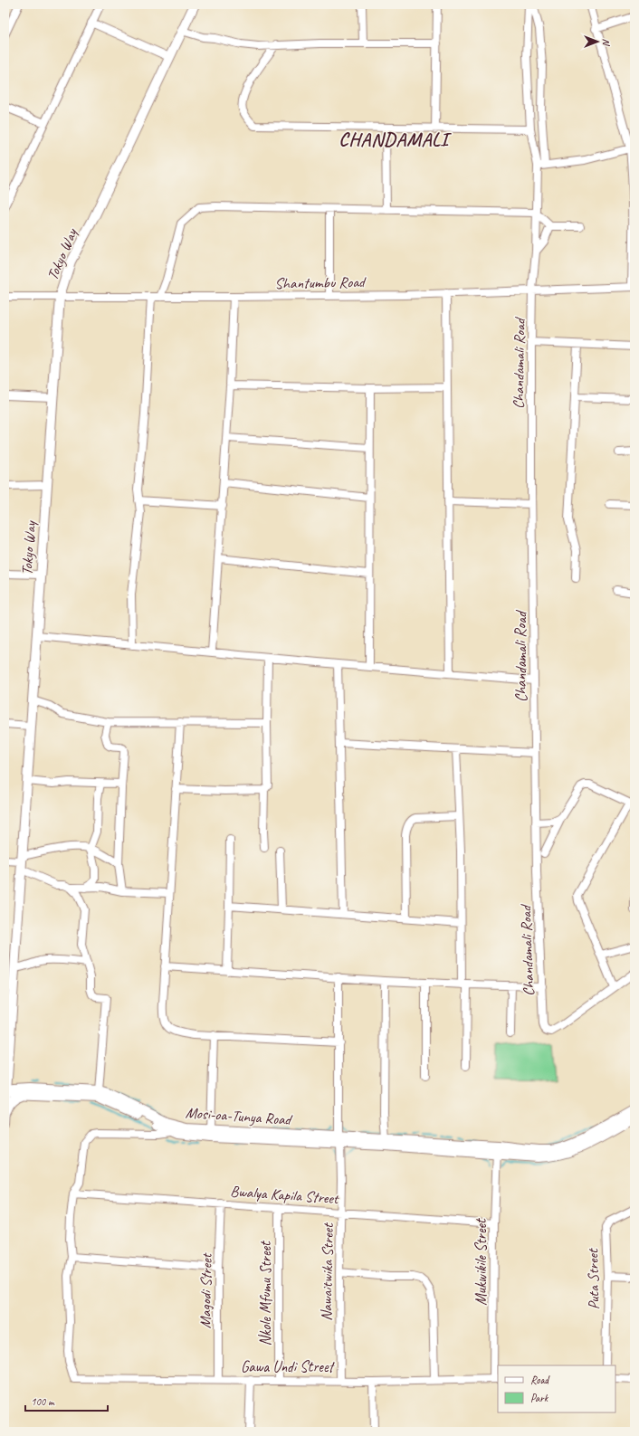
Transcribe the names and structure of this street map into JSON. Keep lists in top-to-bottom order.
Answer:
{
  "streets": {
    "main road": ["Tokyo Way", "Mosi-oa-Tunya Road"],
    "street": [
      "Shantumbu Road",
      "Chandamali Road",
      "Bwalya Kapila Street",
      "Mukwikile Street",
      "Nawaitwika Street",
      "Puta Street",
      "Magodi Street",
      "Nkole Mfumu Street",
      "Gawa Undi Street"
    ]
  },
  "crossings": [
    ["Tokyo Way", "Shantumbu Road"],
    ["Tokyo Way", "Mosi-oa-Tunya Road"],
    ["Shantumbu Road", "Chandamali Road"],
    ["Mosi-oa-Tunya Road", "Mukwikile Street"],
    ["Mosi-oa-Tunya Road", "Nawaitwika Street"],
    ["Bwalya Kapila Street", "Mukwikile Street"],
    ["Bwalya Kapila Street", "Nawaitwika Street"],
    ["Bwalya Kapila Street", "Magodi Street"],
    ["Bwalya Kapila Street", "Nkole Mfumu Street"],
    ["Mukwikile Street", "Gawa Undi Street"],
    ["Nawaitwika Street", "Gawa Undi Street"],
    ["Magodi Street", "Gawa Undi Street"],
    ["Nkole Mfumu Street", "Gawa Undi Street"]
  ],
  "districts": ["CHANDAMALI"],
  "legend": ["Road", "Park"],
  "scale_bar": "100 m",
  "north": "right"
}
